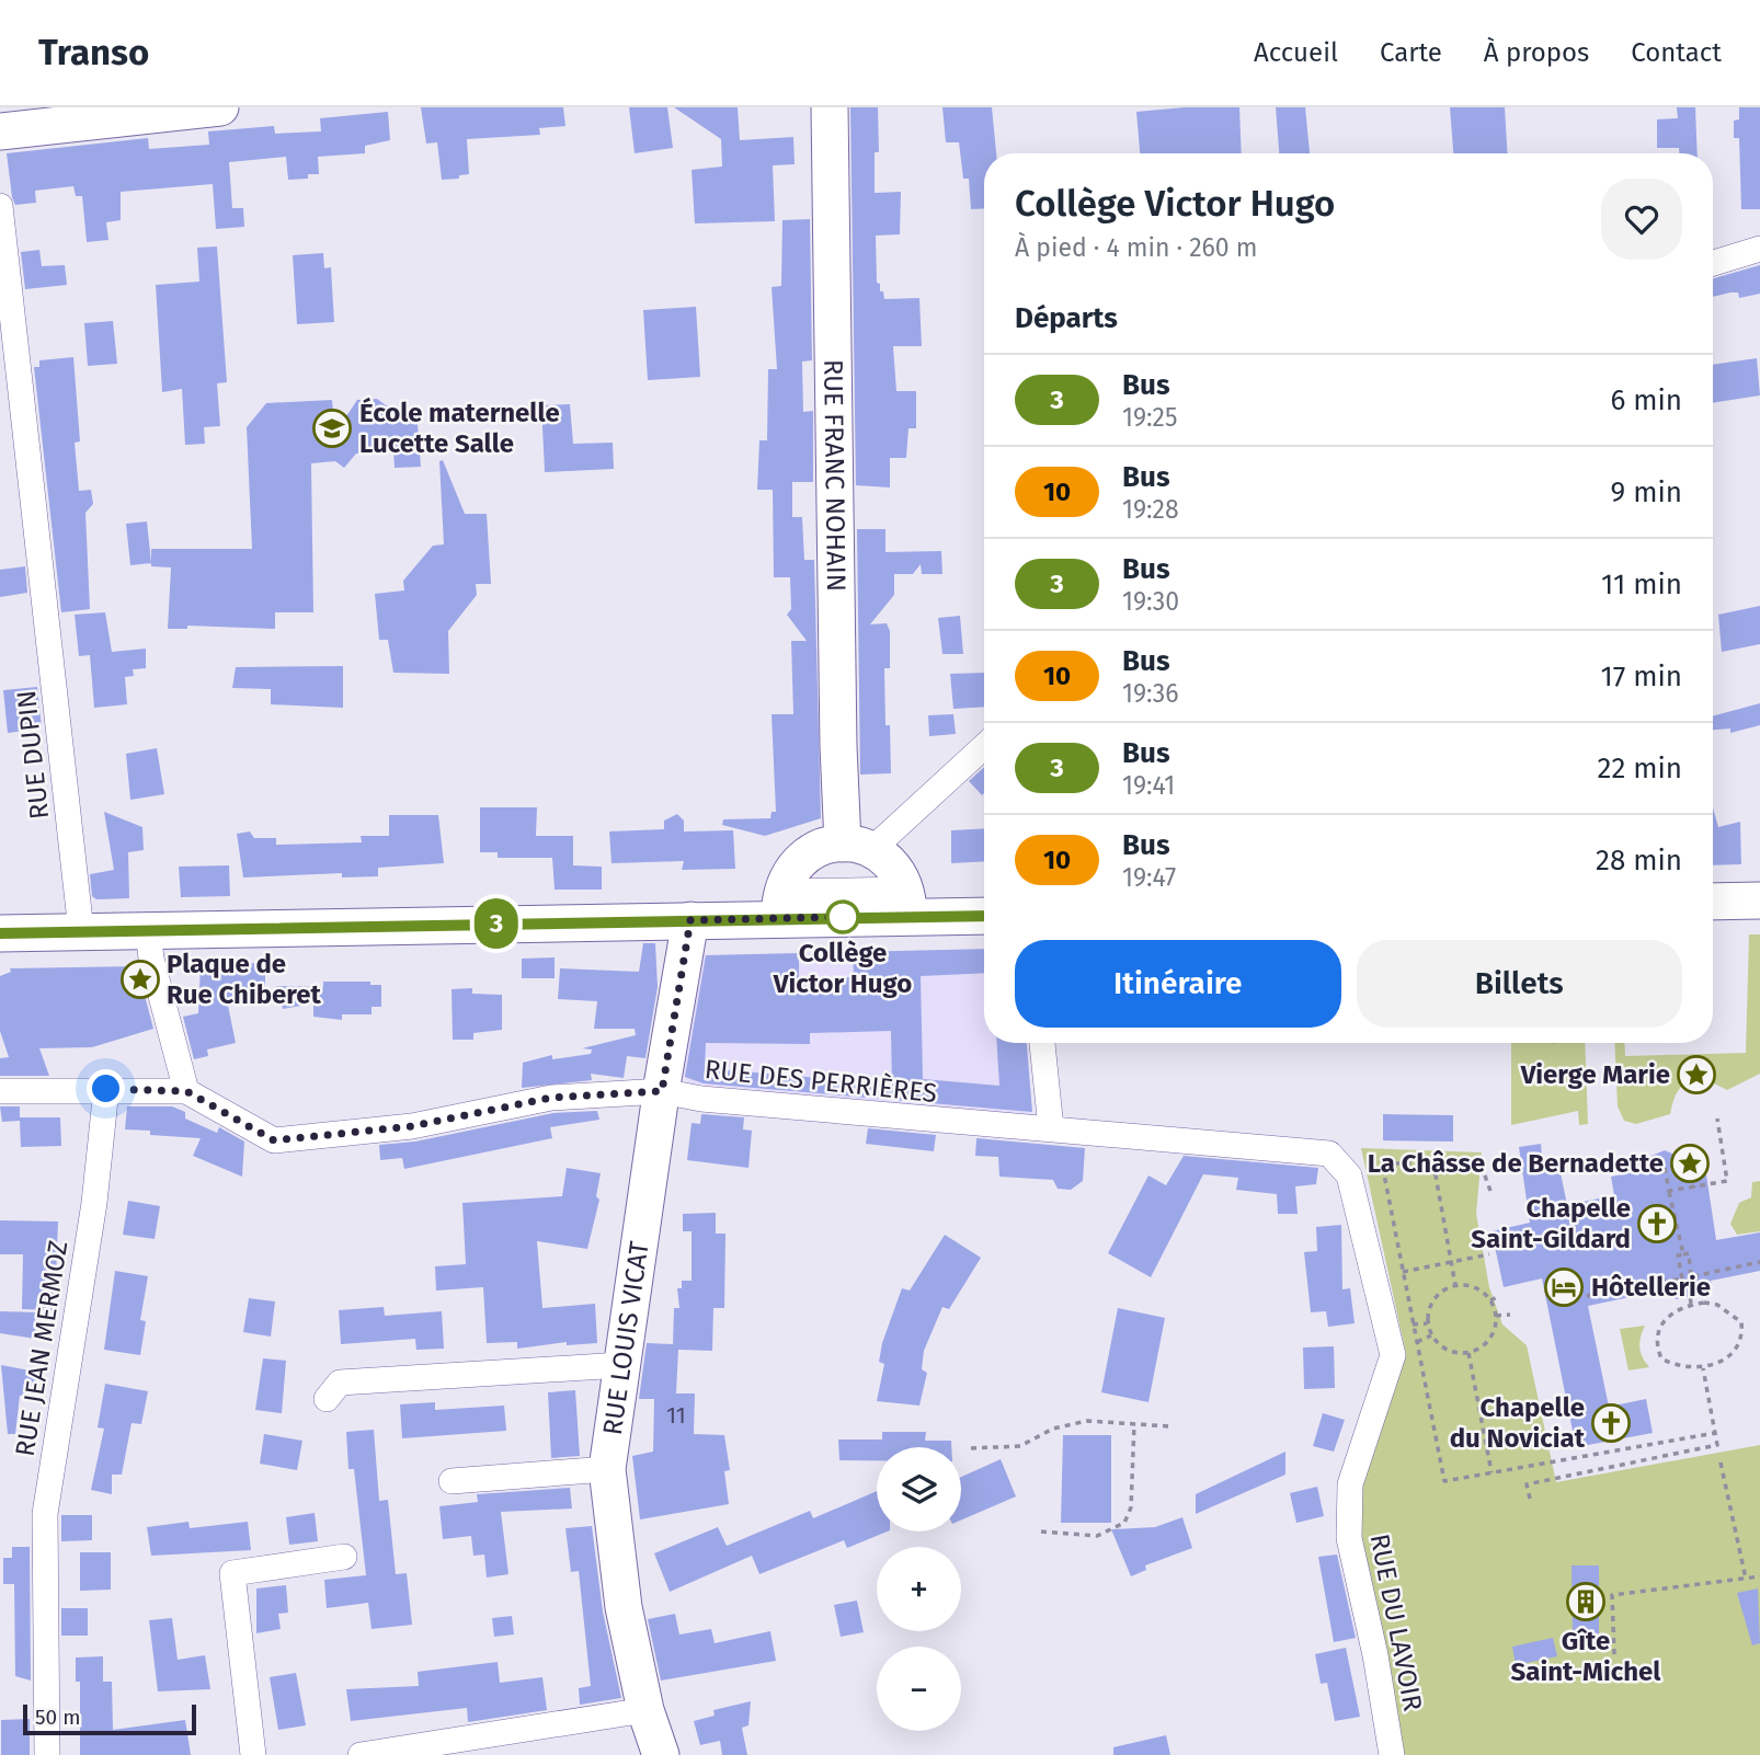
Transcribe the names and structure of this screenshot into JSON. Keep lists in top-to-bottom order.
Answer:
{
  "streets": {
    "street": [
      "RUE FRANC NOHAIN",
      "RUE DUPIN",
      "RUE DES PERRIÈRES",
      "RUE LOUIS VICAT",
      "RUE JEAN MERMOZ",
      "RUE DU LAVOIR"
    ]
  },
  "crossings": [
    ["RUE DES PERRIÈRES", "RUE LOUIS VICAT"],
    ["RUE DES PERRIÈRES", "RUE JEAN MERMOZ"],
    ["RUE DES PERRIÈRES", "RUE DU LAVOIR"]
  ],
  "places": {
    "school or university": ["École maternelle Lucette Salle"],
    "other": ["Collège Victor Hugo"],
    "place": ["Plaque de Rue Chiberet", "Vierge Marie", "La Châsse de Bernadette"],
    "church": ["Chapelle Saint-Gildard", "Chapelle du Noviciat"],
    "hotel": ["Hôtellerie"],
    "building": ["Gîte Saint-Michel"]
  },
  "lines": ["bus line 3"],
  "house_numbers": ["11"],
  "scale_bar": "50 m",
  "page": {
    "header": "Transo",
    "nav": [
      "Accueil",
      "Carte",
      "À propos",
      "Contact"
    ],
    "on_map": "3",
    "heading": [
      ["Collège Victor Hugo", "À pied · 4 min · 260 m"],
      "Départs"
    ],
    "list": [
      {
        "mark": "3",
        "name": "Bus",
        "note": "19:25",
        "value": "6 min"
      },
      {
        "mark": "10",
        "name": "Bus",
        "note": "19:28",
        "value": "9 min"
      },
      {
        "mark": "3",
        "name": "Bus",
        "note": "19:30",
        "value": "11 min"
      },
      {
        "mark": "10",
        "name": "Bus",
        "note": "19:36",
        "value": "17 min"
      },
      {
        "mark": "3",
        "name": "Bus",
        "note": "19:41",
        "value": "22 min"
      },
      {
        "mark": "10",
        "name": "Bus",
        "note": "19:47",
        "value": "28 min"
      }
    ],
    "buttons": ["Itinéraire", "Billets"],
    "map_buttons": ["+", "−"],
    "scale": "50 m"
  }
}
